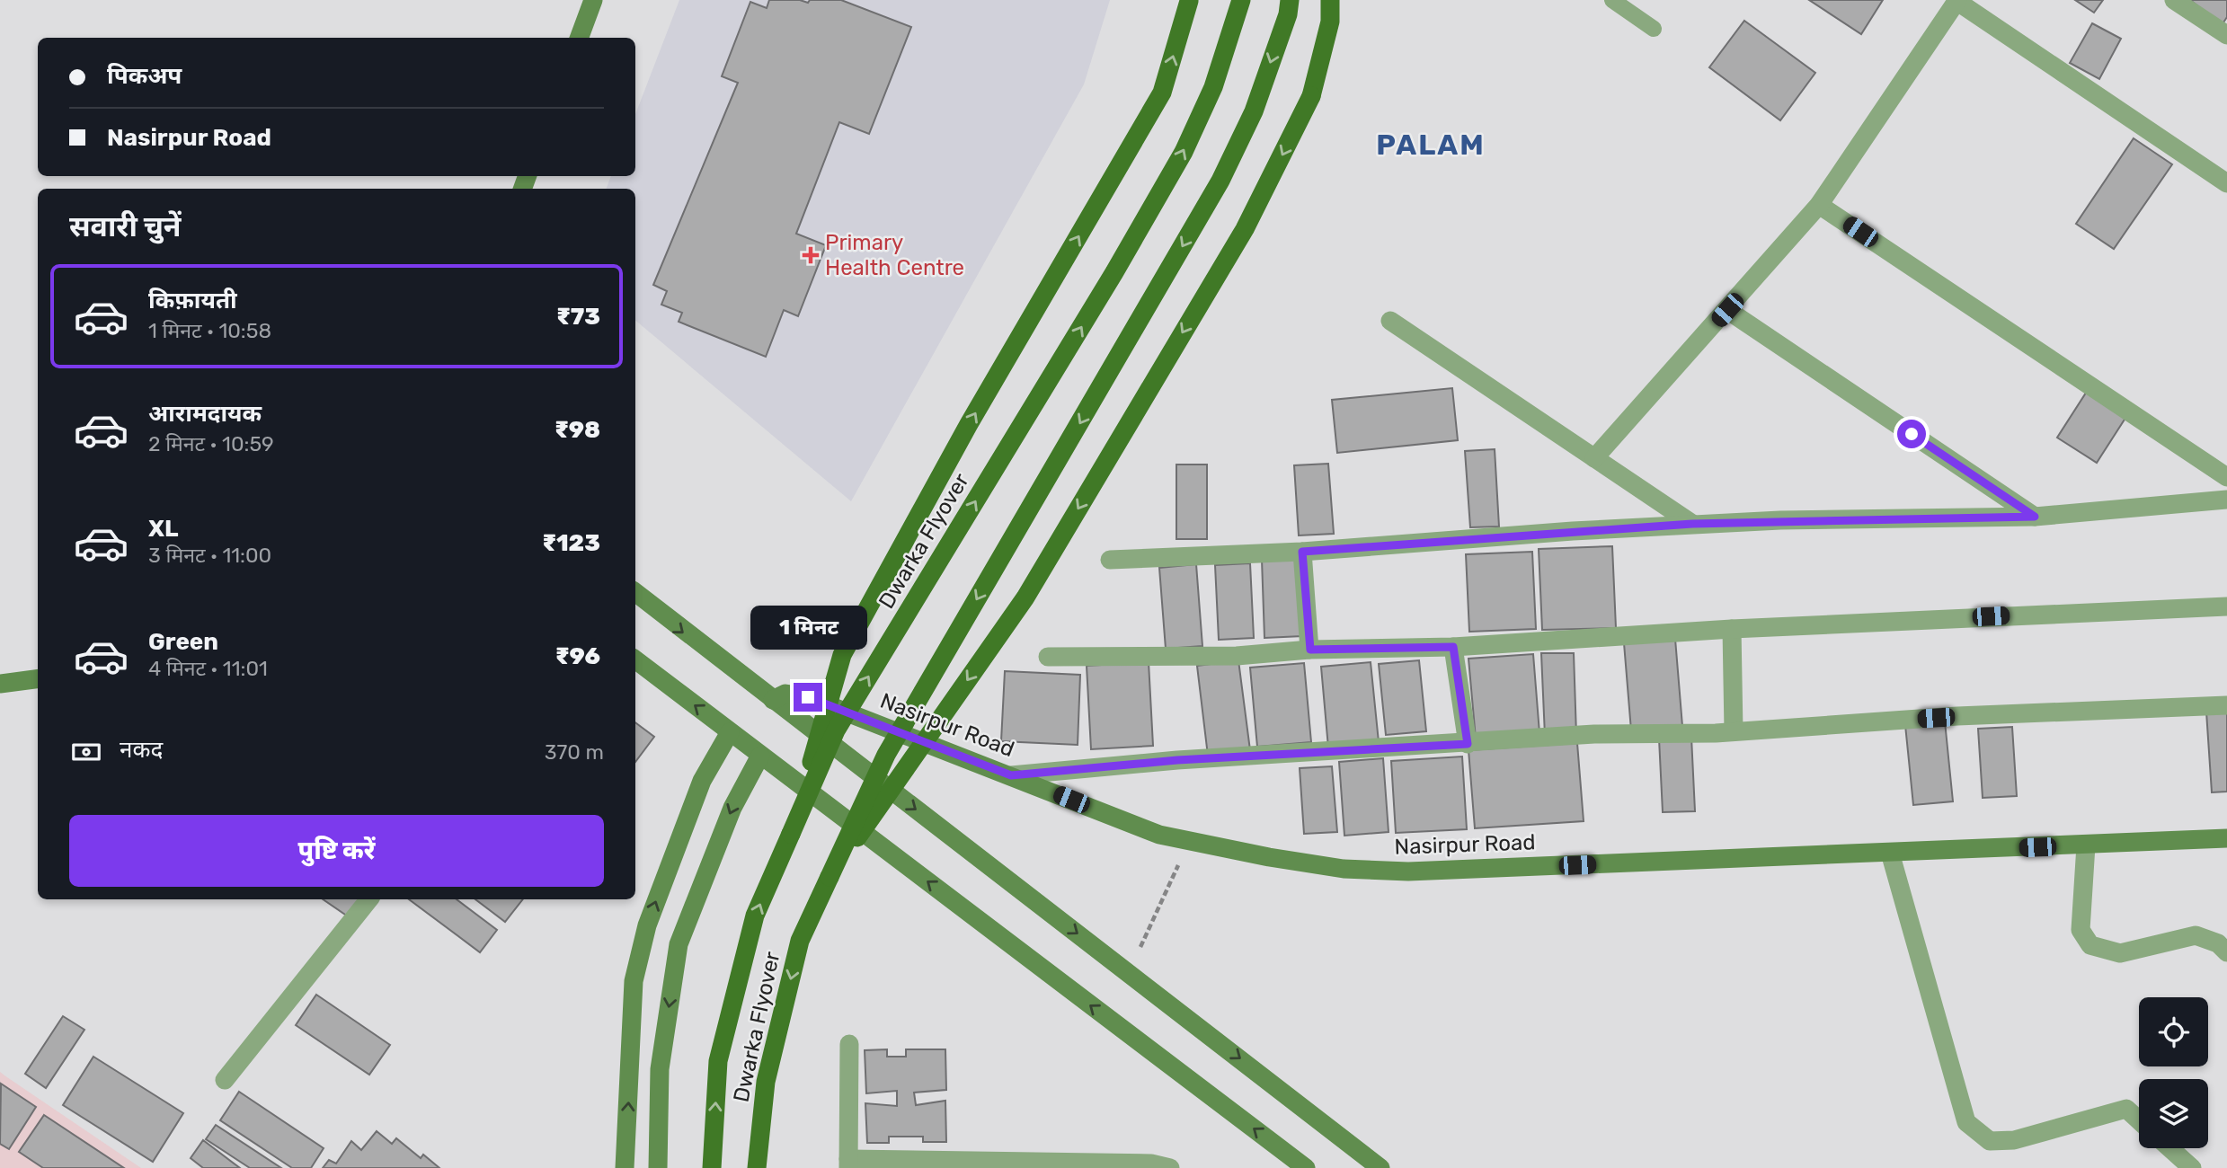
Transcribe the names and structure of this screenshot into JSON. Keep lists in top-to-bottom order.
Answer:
{
  "streets": {
    "main road": ["Dwarka Flyover"],
    "street": ["Nasirpur Road"]
  },
  "districts": ["PALAM"],
  "places": {
    "health": ["Primary Health Centre"]
  },
  "page": {
    "banner": ["पिकअप", "Nasirpur Road"],
    "heading": "सवारी चुनें",
    "list": [
      {
        "name": "किफ़ायती",
        "note": "1 मिनट · 10:58",
        "value": "₹73"
      },
      {
        "name": "आरामदायक",
        "note": "2 मिनट · 10:59",
        "value": "₹98"
      },
      {
        "name": "XL",
        "note": "3 मिनट · 11:00",
        "value": "₹123"
      },
      {
        "name": "Green",
        "note": "4 मिनट · 11:01",
        "value": "₹96"
      }
    ],
    "bubble": "1 मिनट",
    "pay": ["नकद", "370 m"],
    "buttons": "पुष्टि करें"
  }
}
